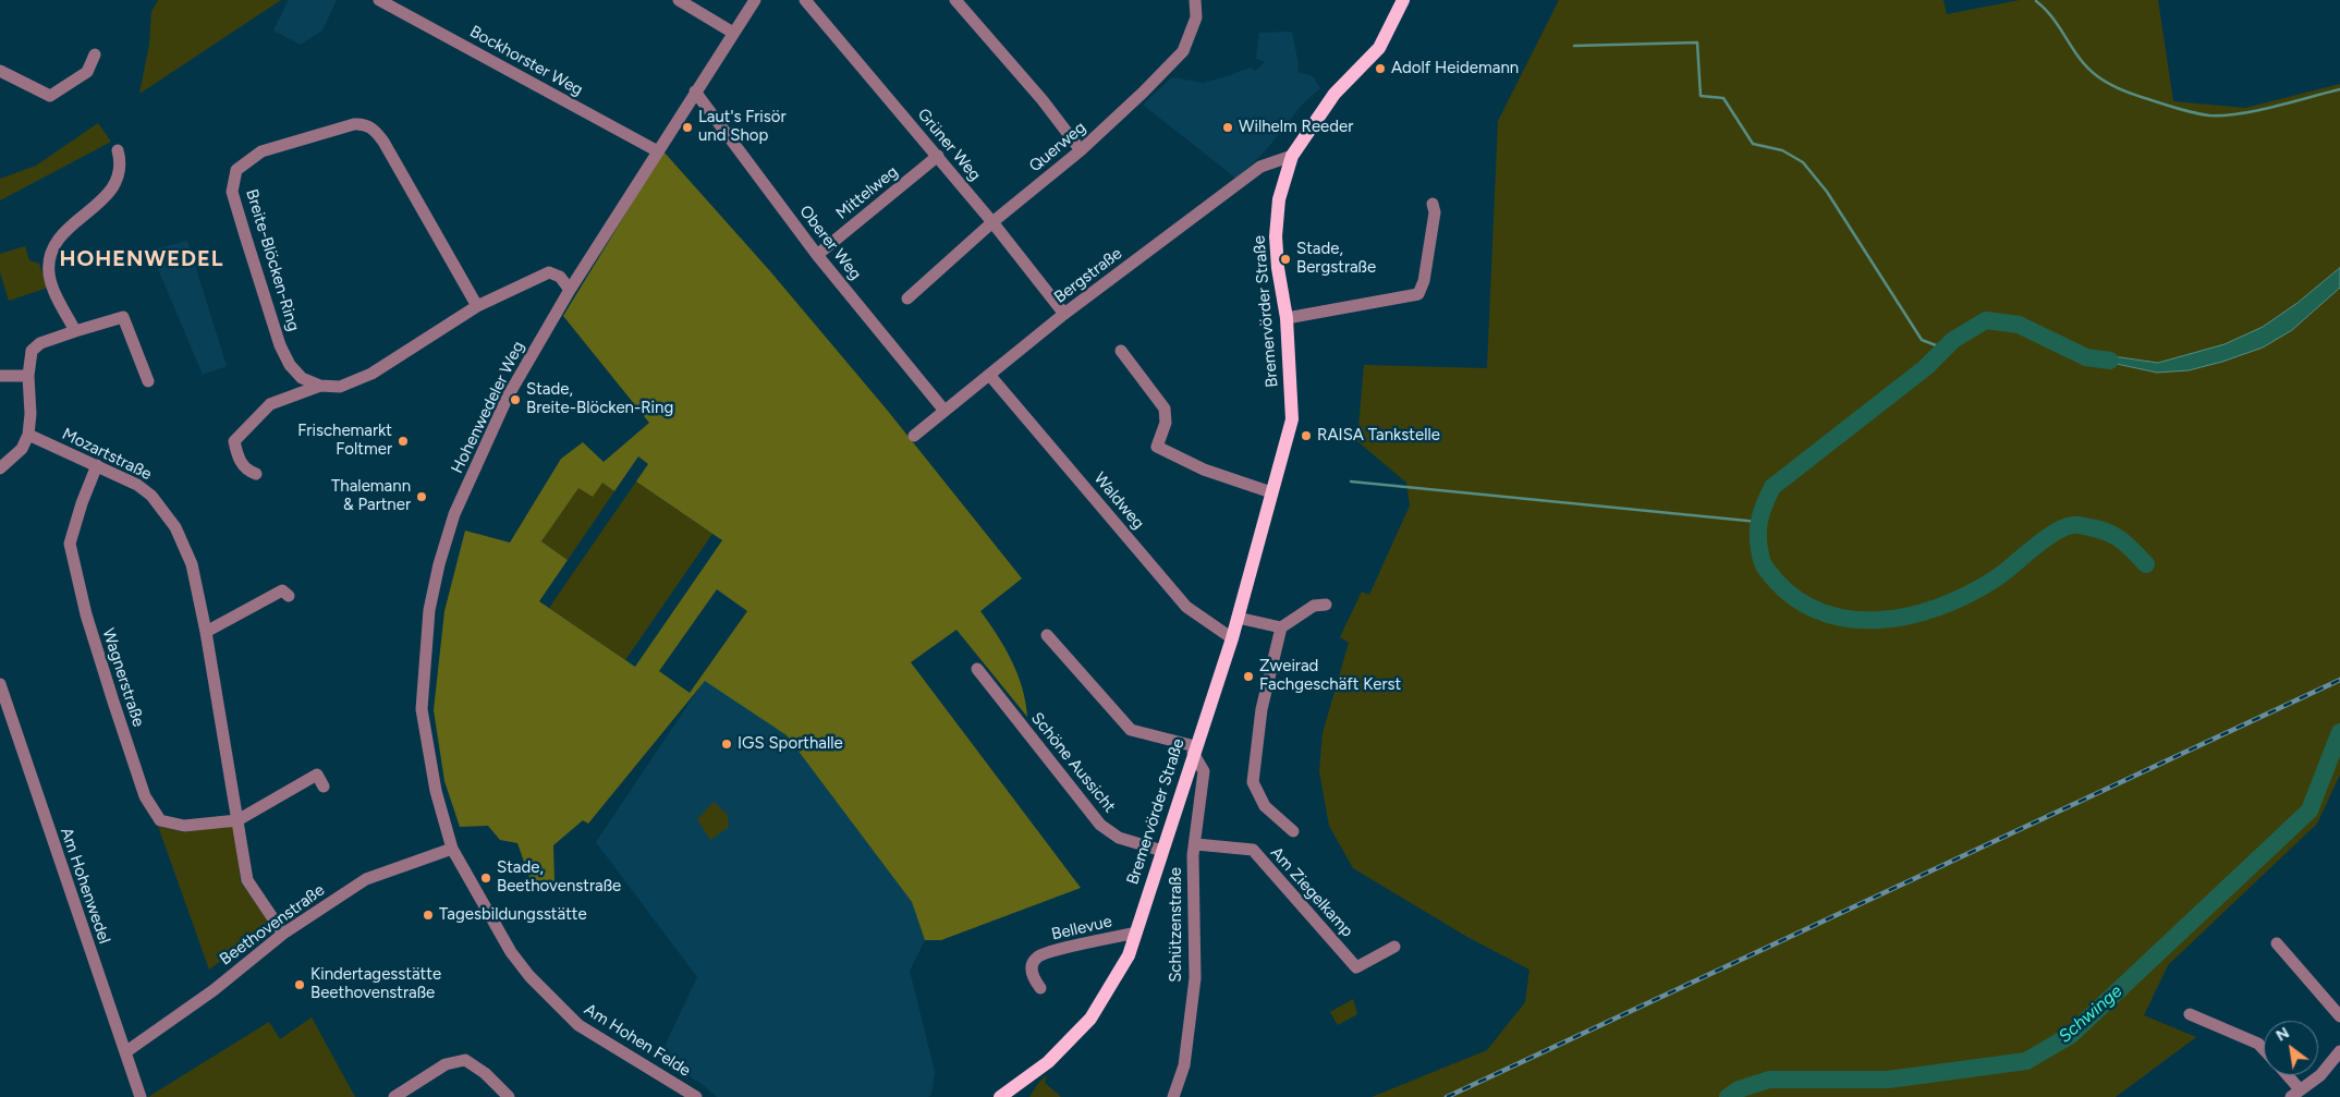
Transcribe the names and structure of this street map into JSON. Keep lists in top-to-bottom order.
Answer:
{
  "streets": {
    "main road": ["Bremervörder Straße"],
    "street": [
      "Bockhorster Weg",
      "Grüner Weg",
      "Querweg",
      "Mittelweg",
      "Oberer Weg",
      "Breite-Blöcken-Ring",
      "Bergstraße",
      "Hohenwedeler Weg",
      "Mozartstraße",
      "Waldweg",
      "Wagnerstraße",
      "Schöne Aussicht",
      "Am Hohenwedel",
      "Am Ziegelkamp",
      "Beethovenstraße",
      "Schützenstraße",
      "Bellevue",
      "Am Hohen Felde"
    ]
  },
  "crossings": [
    ["Bockhorster Weg", "Hohenwedeler Weg"],
    ["Grüner Weg", "Querweg"],
    ["Grüner Weg", "Mittelweg"],
    ["Grüner Weg", "Bergstraße"],
    ["Mittelweg", "Oberer Weg"],
    ["Oberer Weg", "Bergstraße"],
    ["Oberer Weg", "Hohenwedeler Weg"],
    ["Bergstraße", "Bremervörder Straße"],
    ["Bergstraße", "Waldweg"],
    ["Bremervörder Straße", "Waldweg"],
    ["Bremervörder Straße", "Schöne Aussicht"],
    ["Bremervörder Straße", "Schützenstraße"],
    ["Bremervörder Straße", "Bellevue"],
    ["Hohenwedeler Weg", "Beethovenstraße"],
    ["Hohenwedeler Weg", "Am Hohen Felde"],
    ["Mozartstraße", "Wagnerstraße"],
    ["Mozartstraße", "Beethovenstraße"],
    ["Am Hohenwedel", "Beethovenstraße"],
    ["Am Ziegelkamp", "Schützenstraße"],
    ["Beethovenstraße", "Am Hohen Felde"]
  ],
  "districts": ["HOHENWEDEL"],
  "water": ["Schwinge"],
  "places": [
    "Adolf Heidemann",
    "Laut's Frisör und Shop",
    "Wilhelm Reeder",
    "Stade, Bergstraße",
    "Stade, Breite-Blöcken-Ring",
    "RAISA Tankstelle",
    "Frischemarkt Foltmer",
    "Thalemann & Partner",
    "Zweirad Fachgeschäft Kerst",
    "IGS Sporthalle",
    "Stade, Beethovenstraße",
    "Tagesbildungsstätte",
    "Kindertagesstätte Beethovenstraße"
  ],
  "north": "top left"
}
